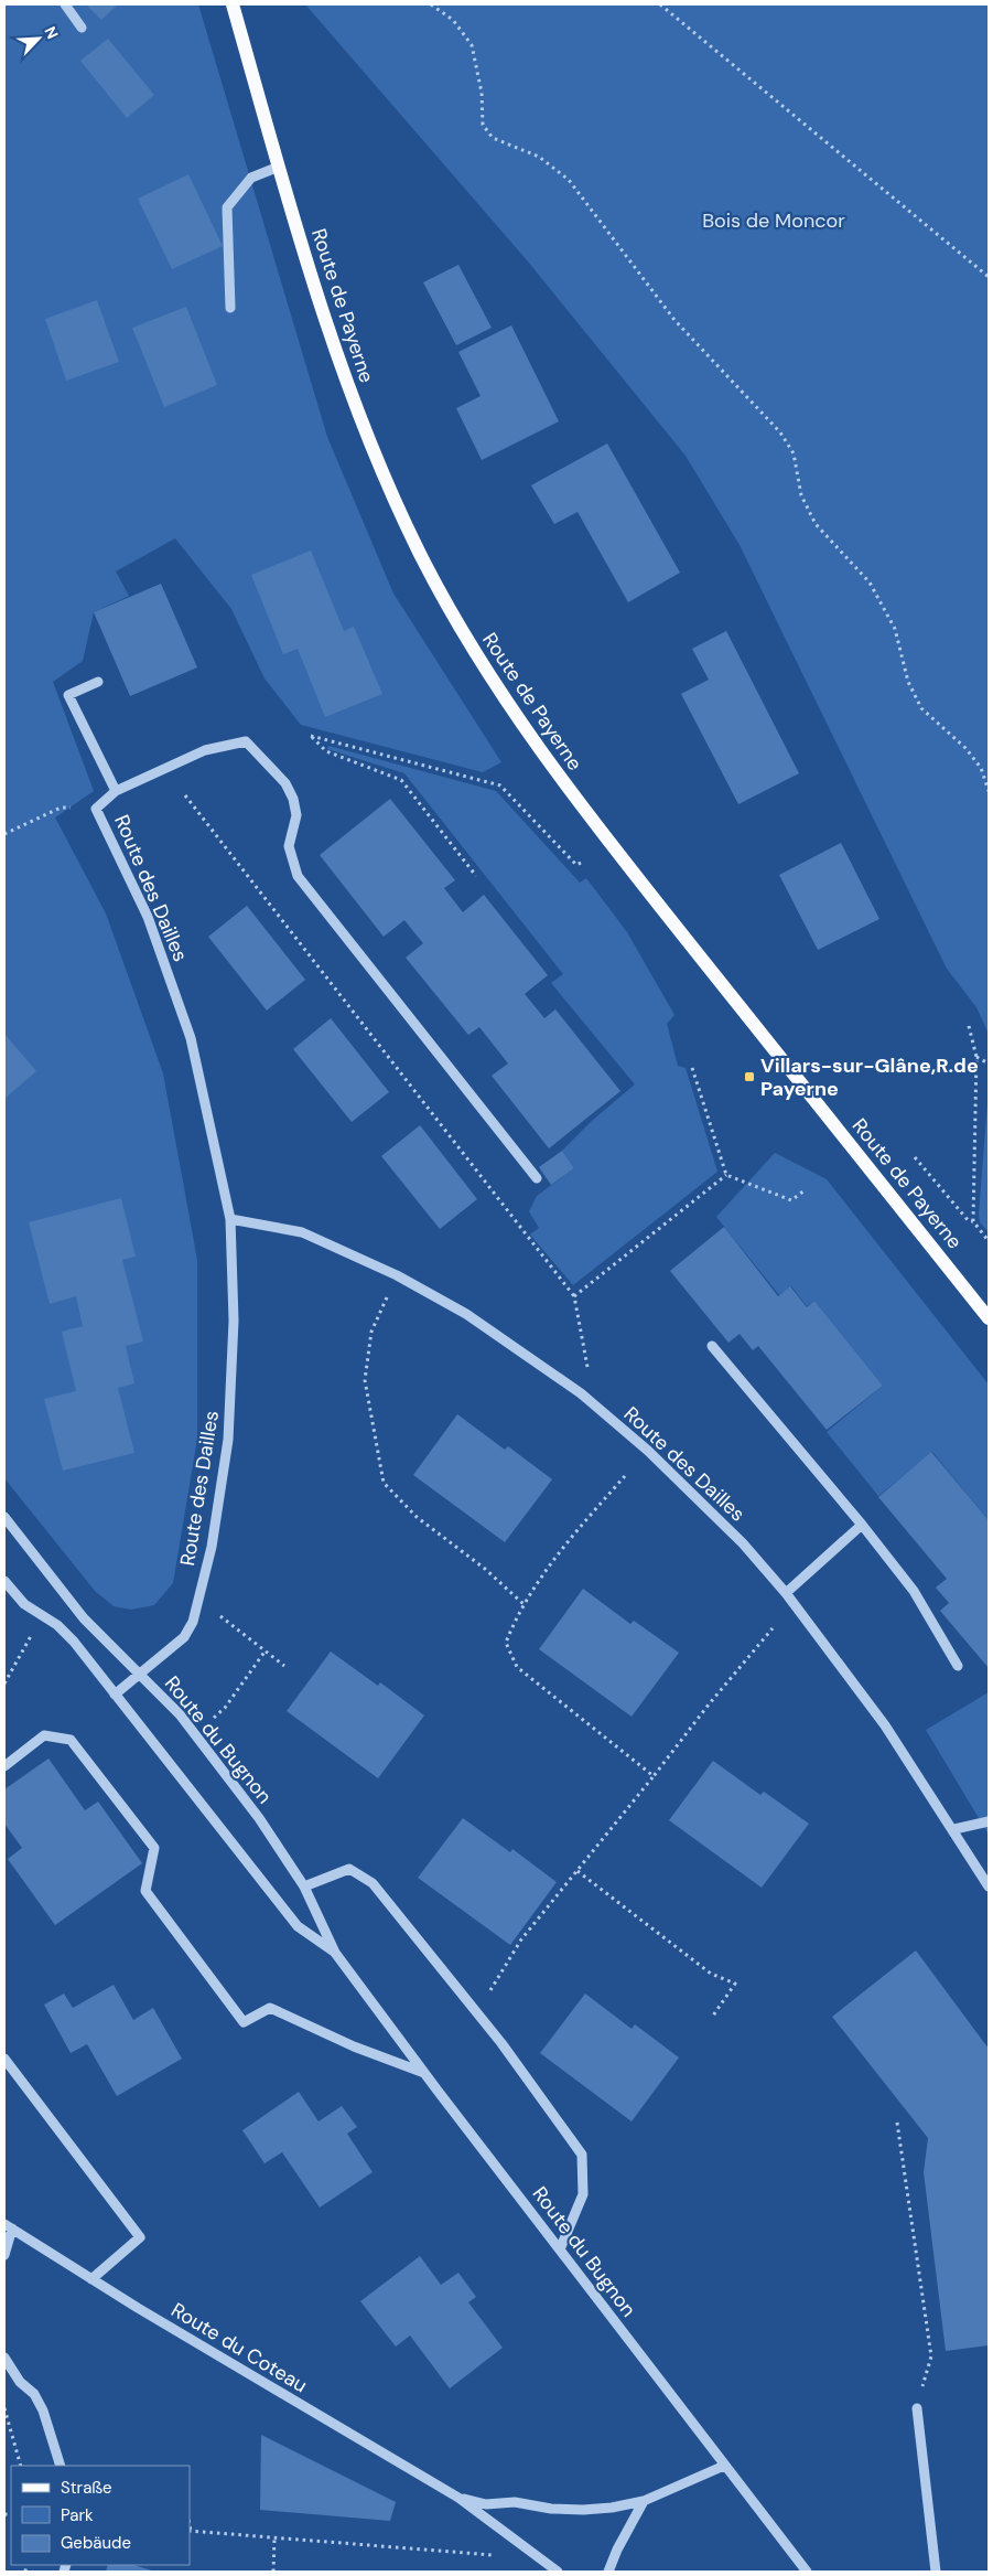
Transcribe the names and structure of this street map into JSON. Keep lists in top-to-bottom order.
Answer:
{
  "streets": {
    "main road": ["Route de Payerne"],
    "street": ["Route des Dailles", "Route du Bugnon", "Route du Coteau"]
  },
  "crossings": [
    ["Route des Dailles", "Route du Bugnon"],
    ["Route du Bugnon", "Route du Coteau"]
  ],
  "parks": ["Bois de Moncor"],
  "places": {
    "transit": ["Villars-sur-Glâne,R.de Payerne"]
  },
  "legend": ["Straße", "Park", "Gebäude"],
  "north": "top right"
}
